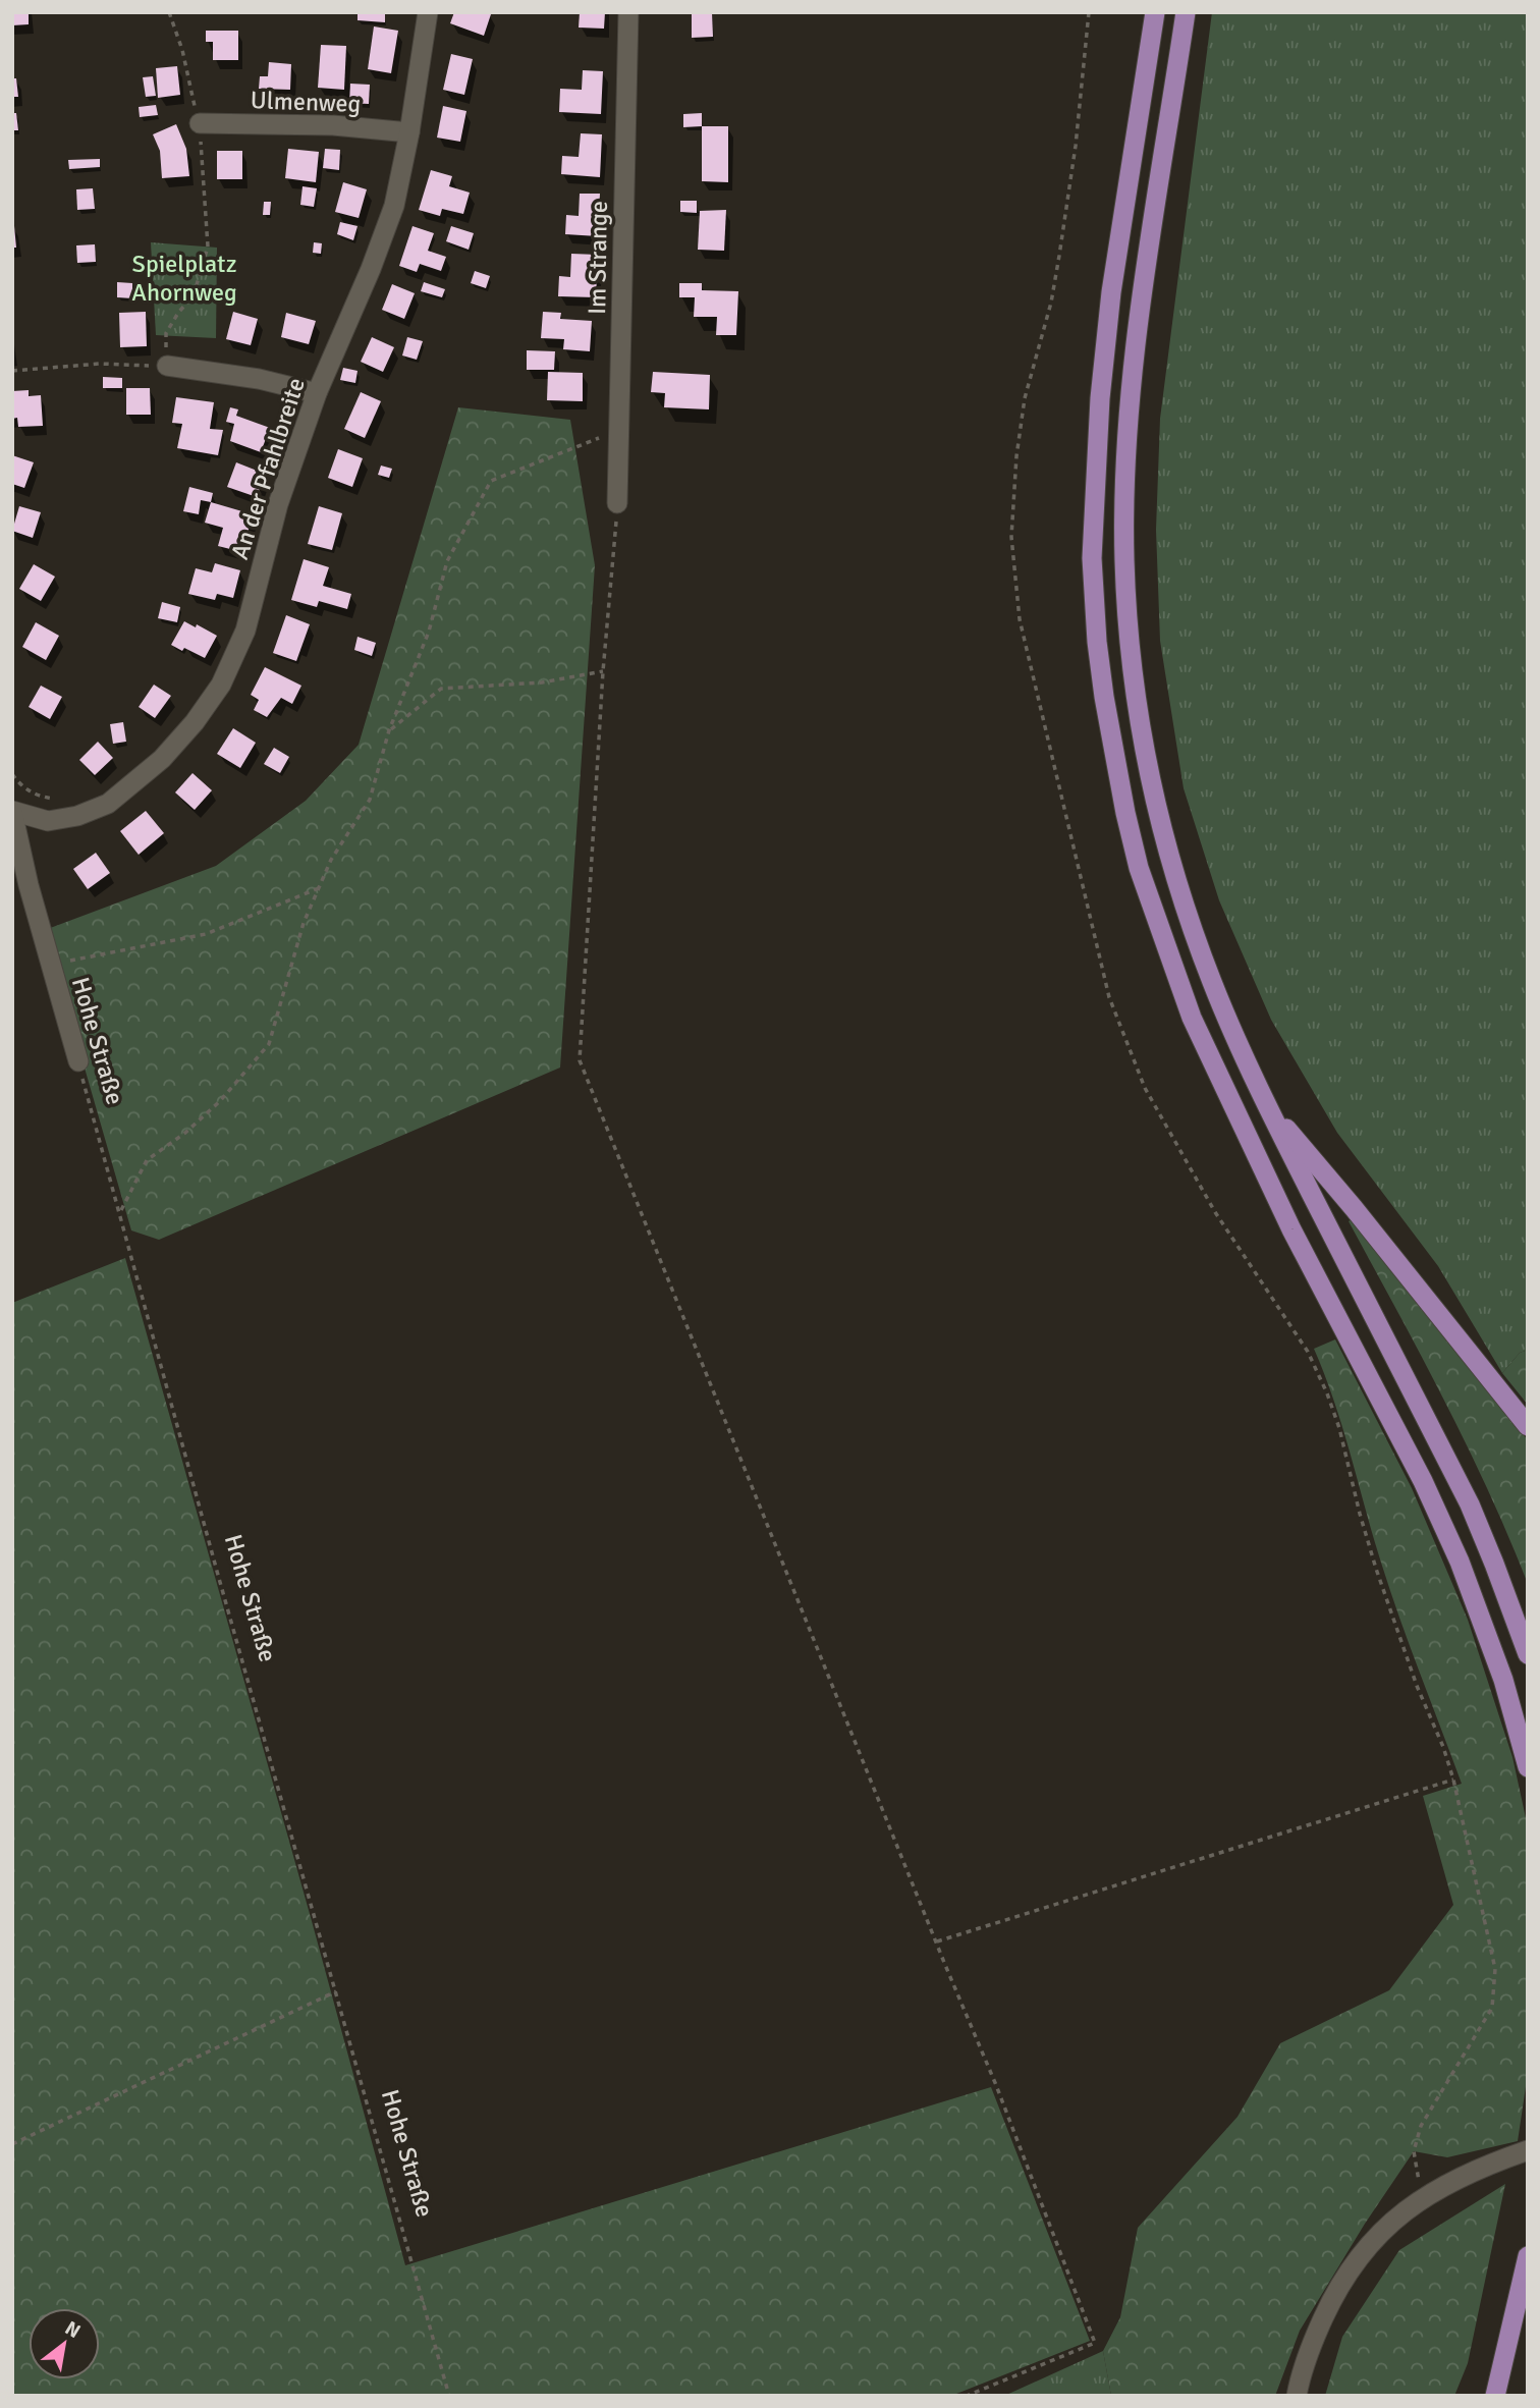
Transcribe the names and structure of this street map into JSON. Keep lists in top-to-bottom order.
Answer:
{
  "streets": {
    "street": [
      "Ulmenweg",
      "Im Strange",
      "An der Pfahlbreite",
      "Hohe Straße"
    ]
  },
  "crossings": [
    ["Ulmenweg", "An der Pfahlbreite"],
    ["An der Pfahlbreite", "Hohe Straße"]
  ],
  "parks": ["Spielplatz Ahornweg"],
  "north": "top right"
}
